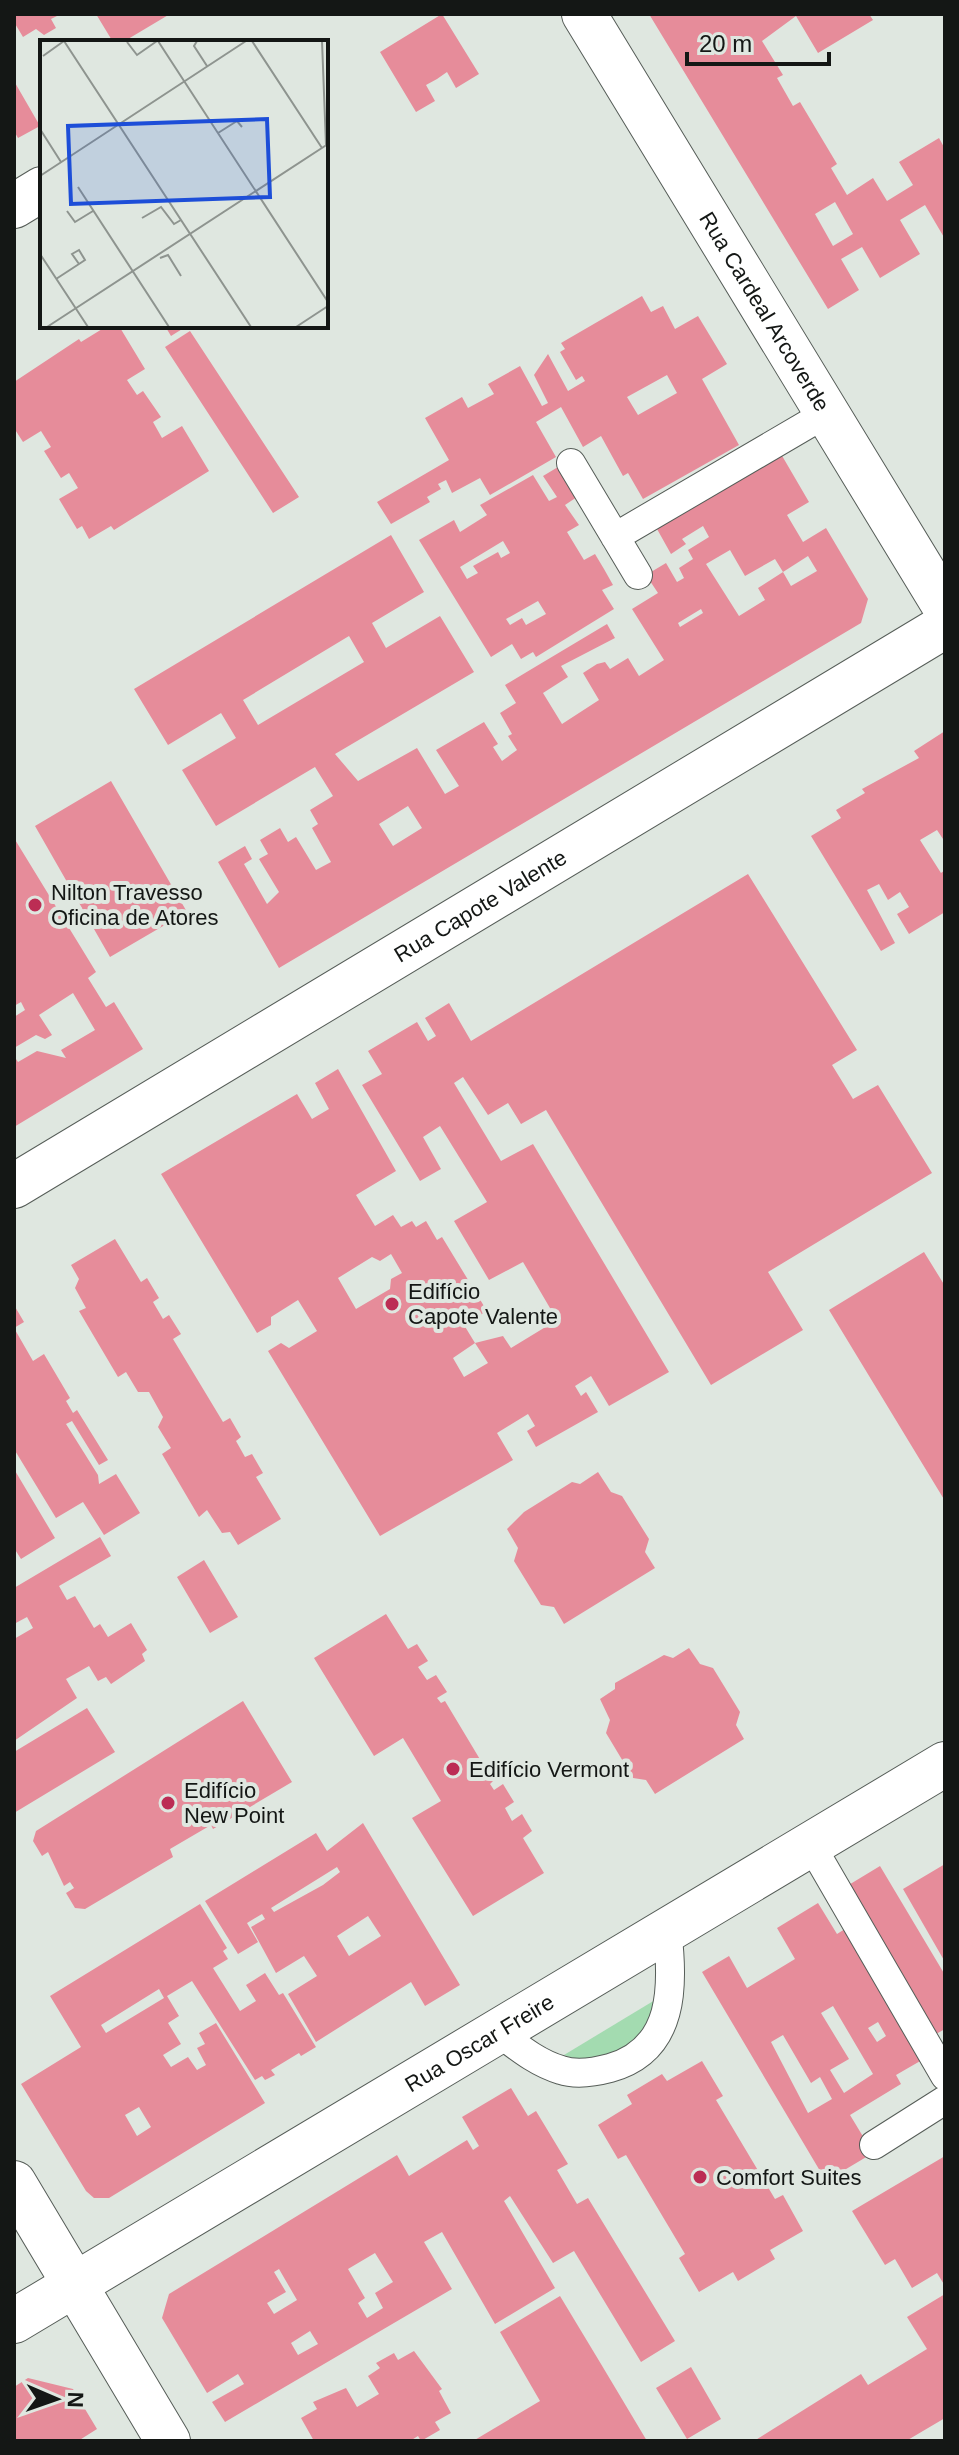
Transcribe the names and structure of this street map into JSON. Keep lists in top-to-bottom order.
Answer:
{
  "streets": {
    "street": ["Rua Cardeal Arcoverde", "Rua Capote Valente", "Rua Oscar Freire"]
  },
  "places": [
    "Nilton Travesso Oficina de Atores",
    "Edifício Capote Valente",
    "Edifício Vermont",
    "Edifício New Point",
    "Comfort Suites"
  ],
  "scale_bar": "20 m",
  "north": "right"
}
